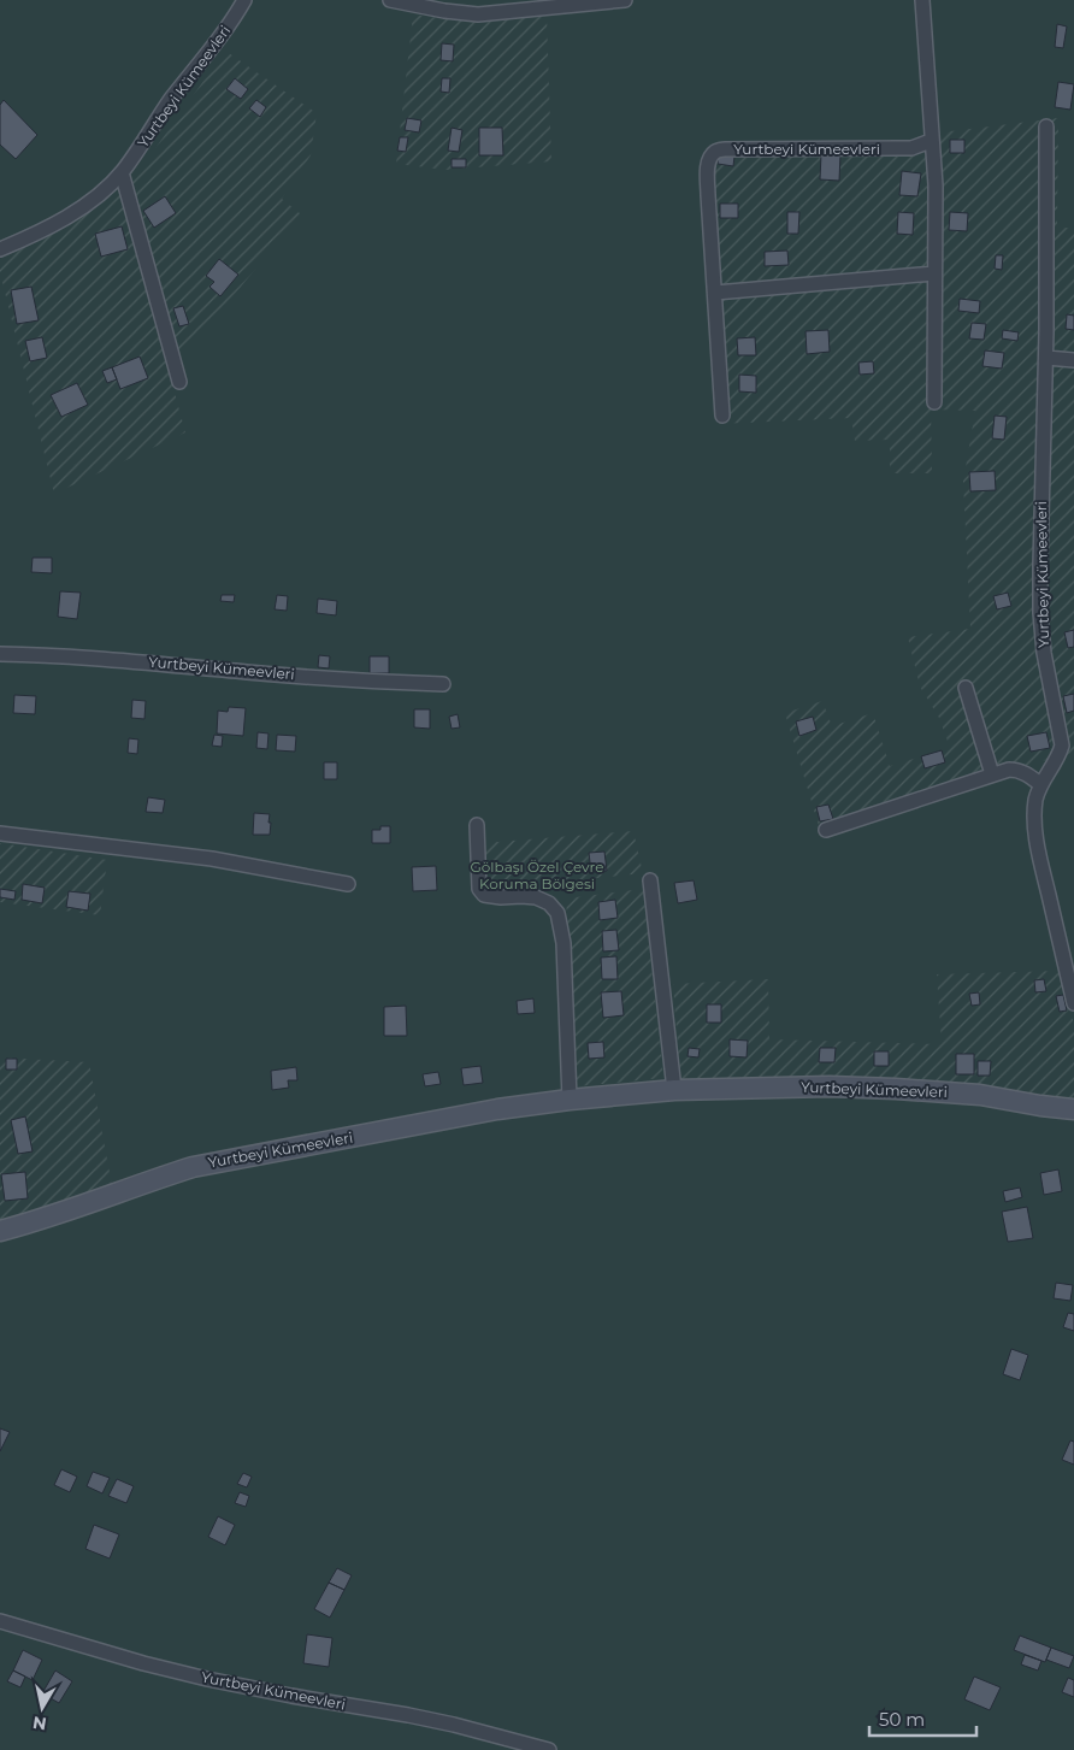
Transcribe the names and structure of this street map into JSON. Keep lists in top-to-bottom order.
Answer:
{
  "streets": {
    "street": ["Yurtbeyi Kümeevleri"]
  },
  "parks": ["Gölbaşı Özel Çevre Koruma Bölgesi"],
  "scale_bar": "50 m",
  "north": "bottom"
}
